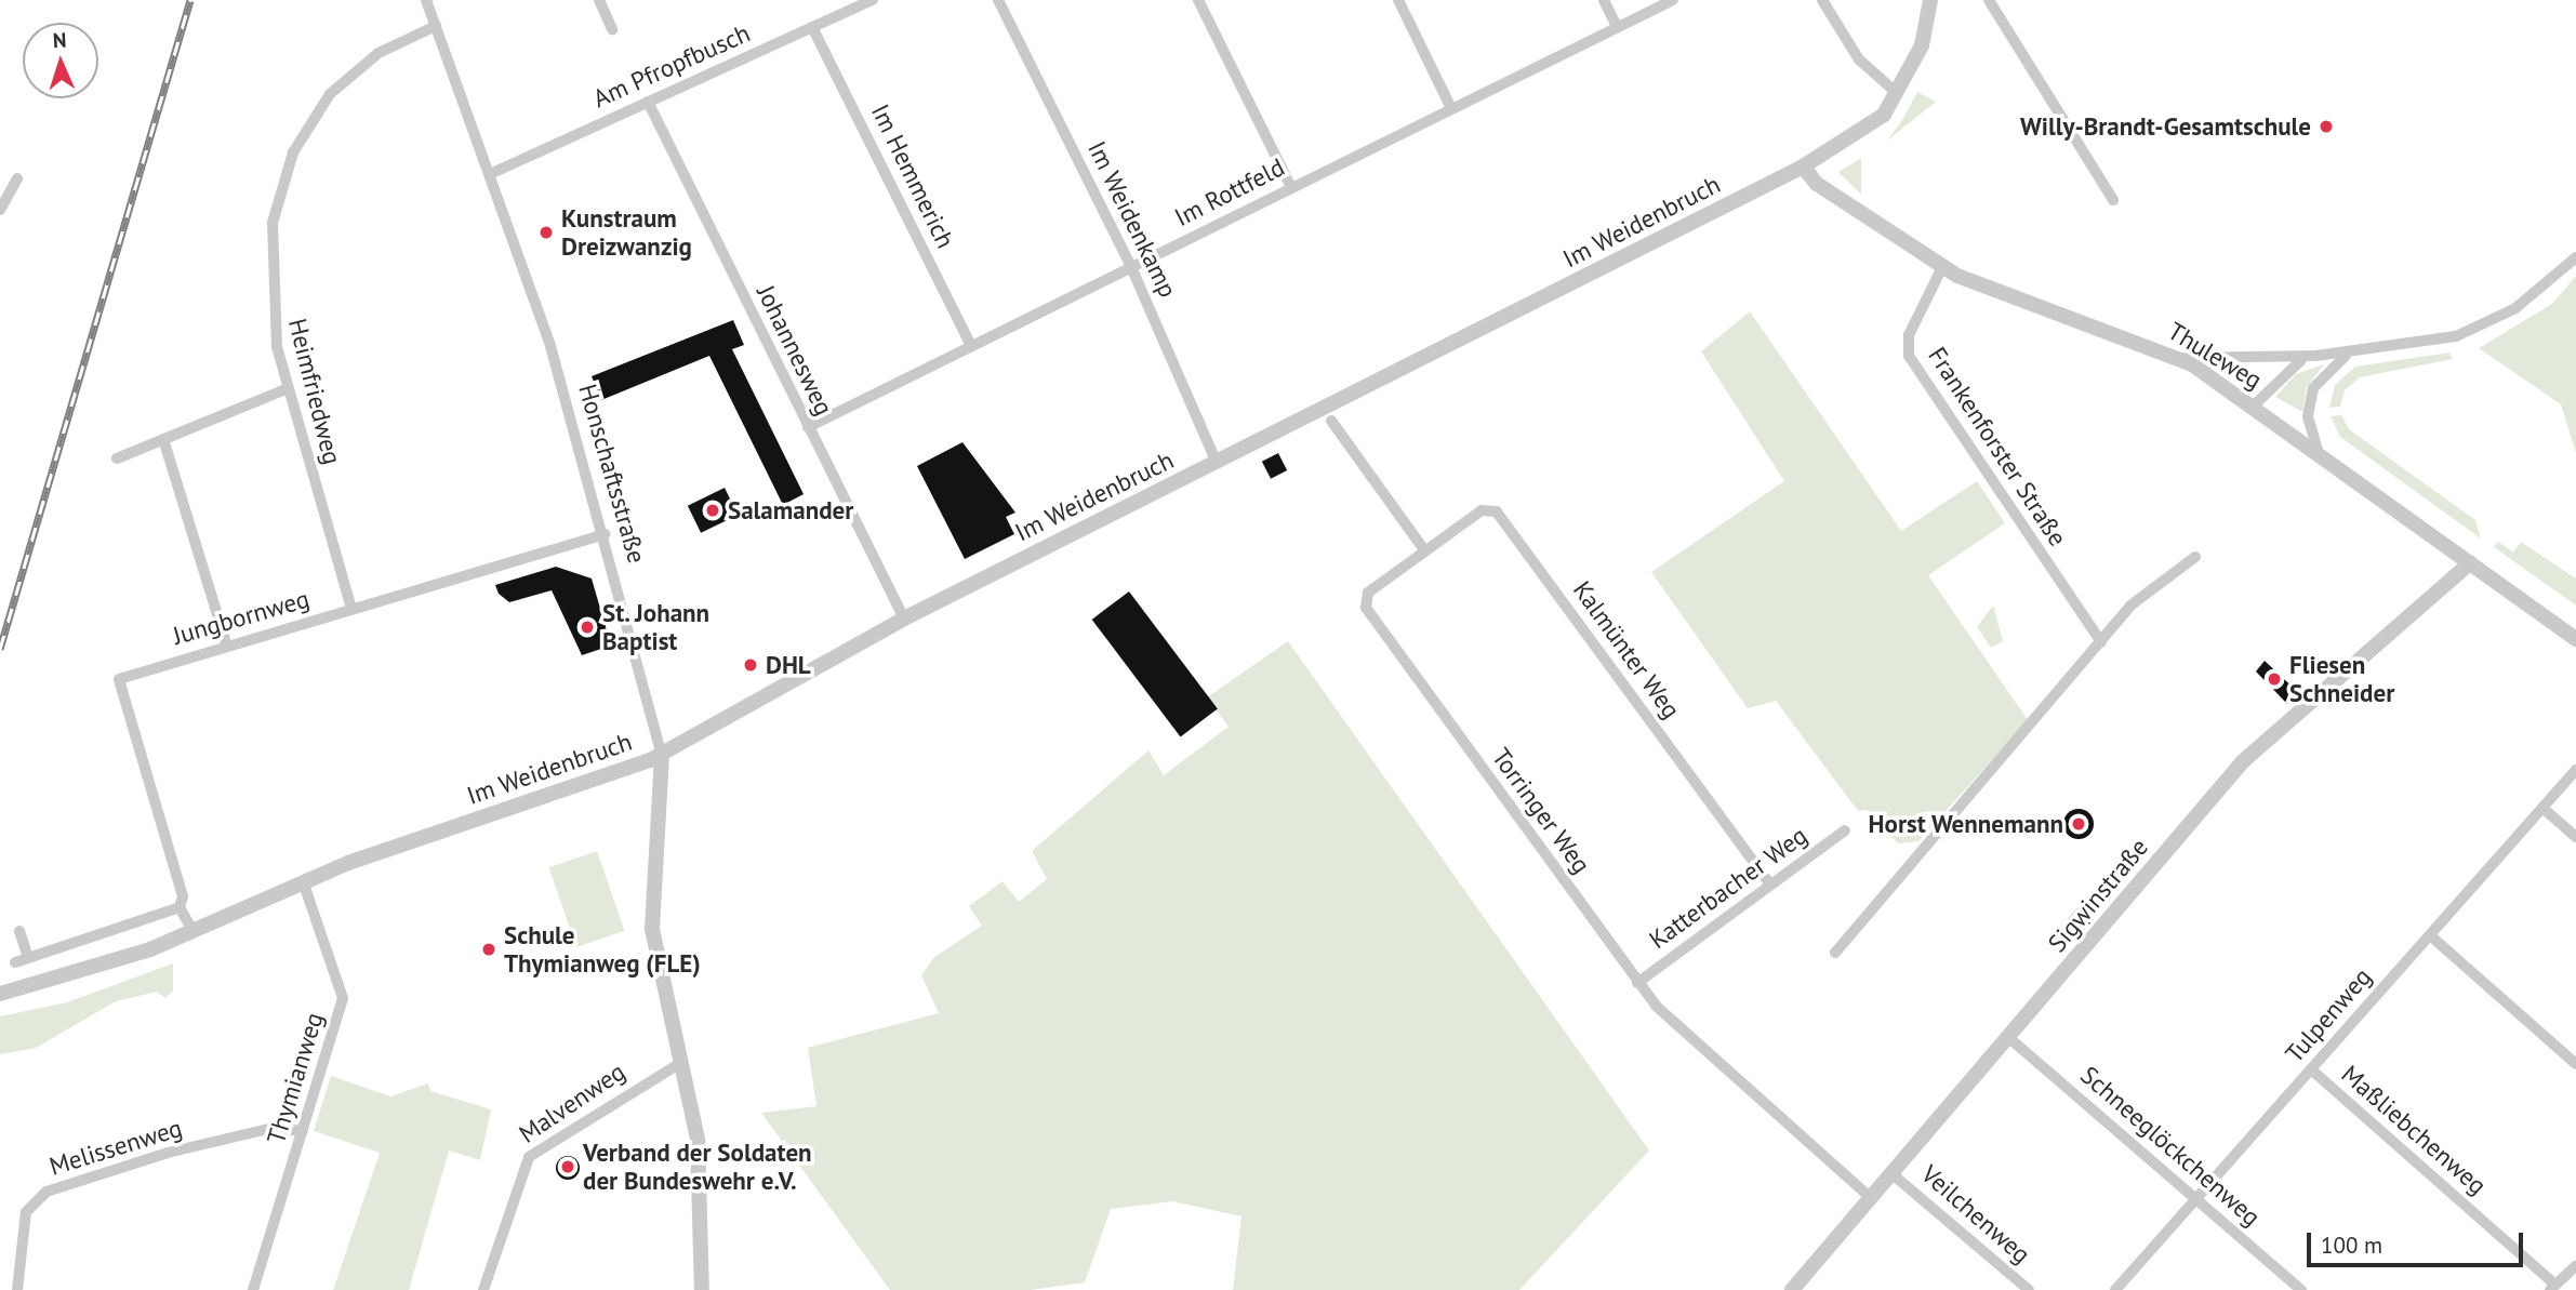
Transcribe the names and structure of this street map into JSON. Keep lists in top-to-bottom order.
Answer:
{
  "streets": {
    "street": [
      "Am Pfropfbusch",
      "Im Hemmerich",
      "Im Rottfeld",
      "Im Weidenkamp",
      "Im Weidenbruch",
      "Johannesweg",
      "Thuleweg",
      "Heimfriedweg",
      "Frankenforster Straße",
      "Honschaftsstraße",
      "Jungbornweg",
      "Kalmünter Weg",
      "Torringer Weg",
      "Katterbacher Weg",
      "Sigwinstraße",
      "Tulpenweg",
      "Thymianweg",
      "Malvenweg",
      "Maßliebchenweg",
      "Schneeglöckchenweg",
      "Melissenweg",
      "Veilchenweg"
    ]
  },
  "crossings": [
    ["Am Pfropfbusch", "Im Hemmerich"],
    ["Am Pfropfbusch", "Johannesweg"],
    ["Am Pfropfbusch", "Honschaftsstraße"],
    ["Im Hemmerich", "Im Rottfeld"],
    ["Im Rottfeld", "Im Weidenkamp"],
    ["Im Rottfeld", "Johannesweg"],
    ["Im Weidenkamp", "Im Weidenbruch"],
    ["Im Weidenbruch", "Johannesweg"],
    ["Im Weidenbruch", "Thuleweg"],
    ["Im Weidenbruch", "Honschaftsstraße"],
    ["Im Weidenbruch", "Thymianweg"],
    ["Thuleweg", "Frankenforster Straße"],
    ["Thuleweg", "Sigwinstraße"],
    ["Heimfriedweg", "Honschaftsstraße"],
    ["Heimfriedweg", "Jungbornweg"],
    ["Honschaftsstraße", "Jungbornweg"],
    ["Honschaftsstraße", "Malvenweg"],
    ["Kalmünter Weg", "Torringer Weg"],
    ["Kalmünter Weg", "Katterbacher Weg"],
    ["Torringer Weg", "Katterbacher Weg"],
    ["Torringer Weg", "Sigwinstraße"],
    ["Sigwinstraße", "Schneeglöckchenweg"],
    ["Sigwinstraße", "Veilchenweg"],
    ["Tulpenweg", "Maßliebchenweg"],
    ["Tulpenweg", "Schneeglöckchenweg"],
    ["Thymianweg", "Melissenweg"]
  ],
  "places": [
    "Willy-Brandt-Gesamtschule",
    "Kunstraum Dreizwanzig",
    "Salamander",
    "St. Johann Baptist",
    "DHL",
    "Fliesen Schneider",
    "Horst Wennemann",
    "Schule Thymianweg (FLE)",
    "Verband der Soldaten der Bundeswehr e.V."
  ],
  "scale_bar": "100 m",
  "north": "top"
}
